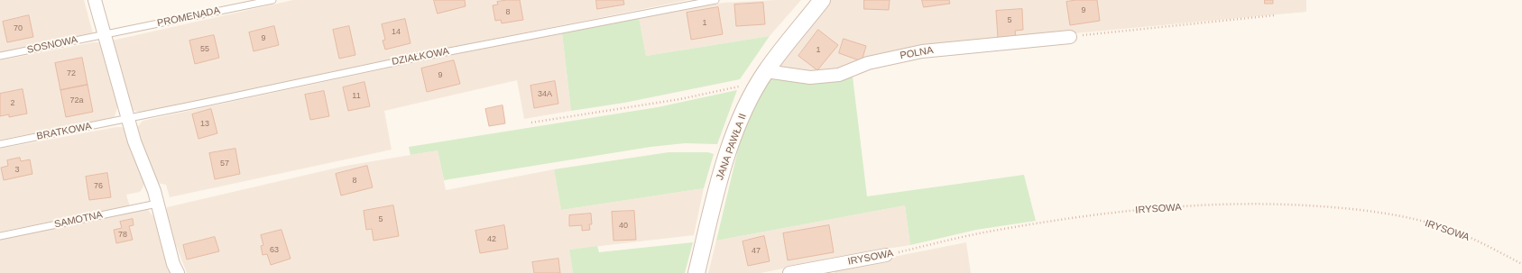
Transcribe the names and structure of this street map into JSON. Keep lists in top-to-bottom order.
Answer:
{
  "streets": {
    "street": ["POLNA", "JANA PAWŁA II", "IRYSOWA"],
    "lane": [
      "PROMENADA",
      "SOSNOWA",
      "DZIAŁKOWA",
      "BRATKOWA",
      "SAMOTNA"
    ]
  },
  "crossings": [
    ["PROMENADA", "SOSNOWA"],
    ["POLNA", "JANA PAWŁA II"],
    ["DZIAŁKOWA", "BRATKOWA"]
  ],
  "house_numbers": [
    "9",
    "8",
    "5",
    "1",
    "70",
    "14",
    "9",
    "55",
    "1",
    "72",
    "9",
    "34A",
    "11",
    "72a",
    "2",
    "13",
    "57",
    "3",
    "8",
    "76",
    "5",
    "40",
    "78",
    "42",
    "63",
    "47"
  ]
}
